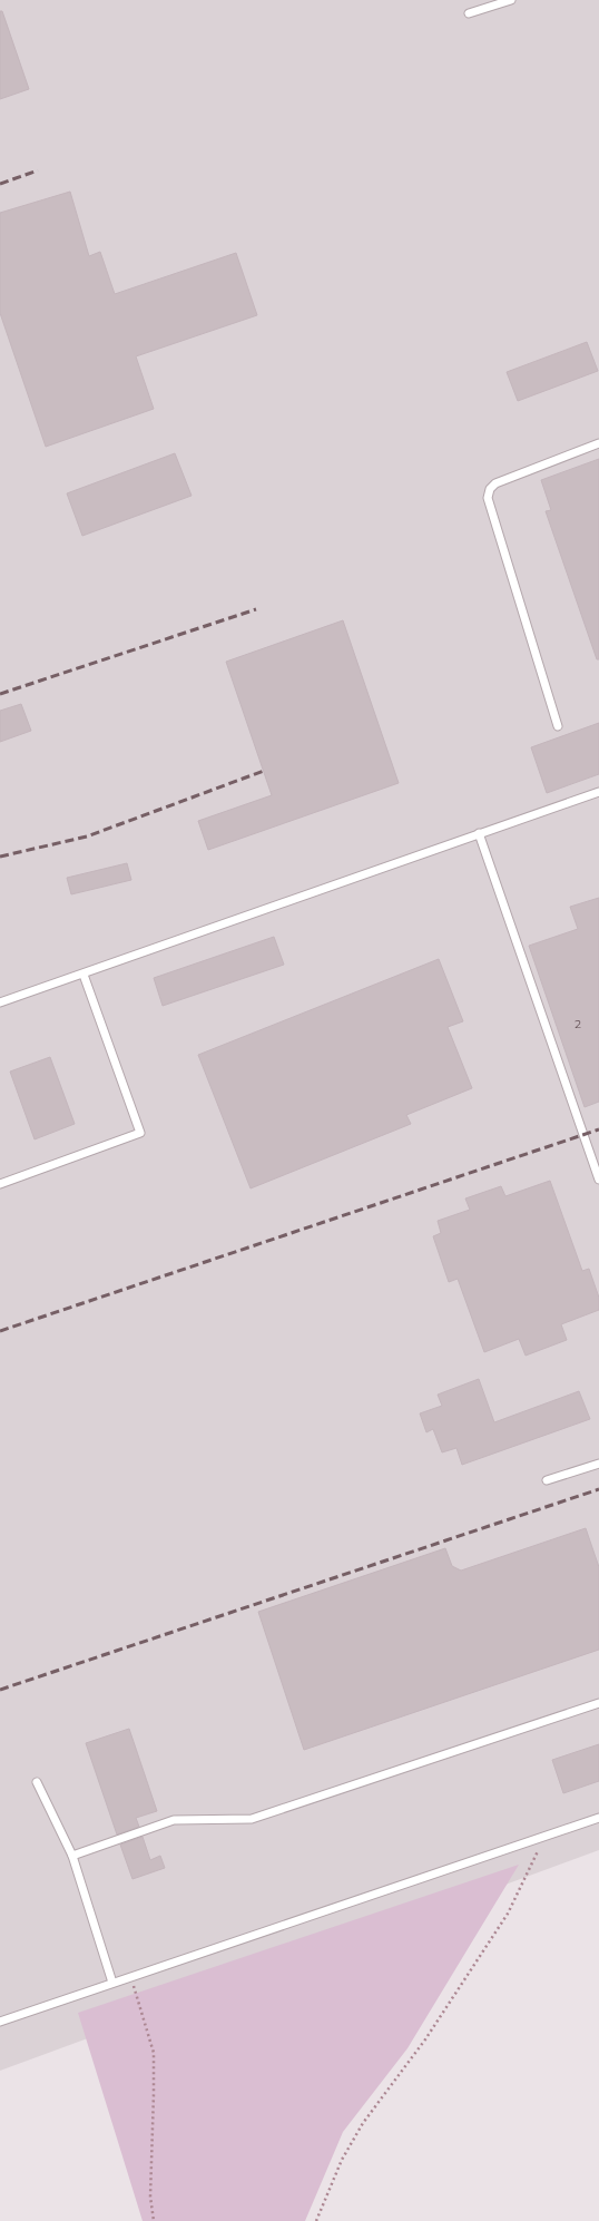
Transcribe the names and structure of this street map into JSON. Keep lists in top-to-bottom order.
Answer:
{
  "house_numbers": ["2"]
}
